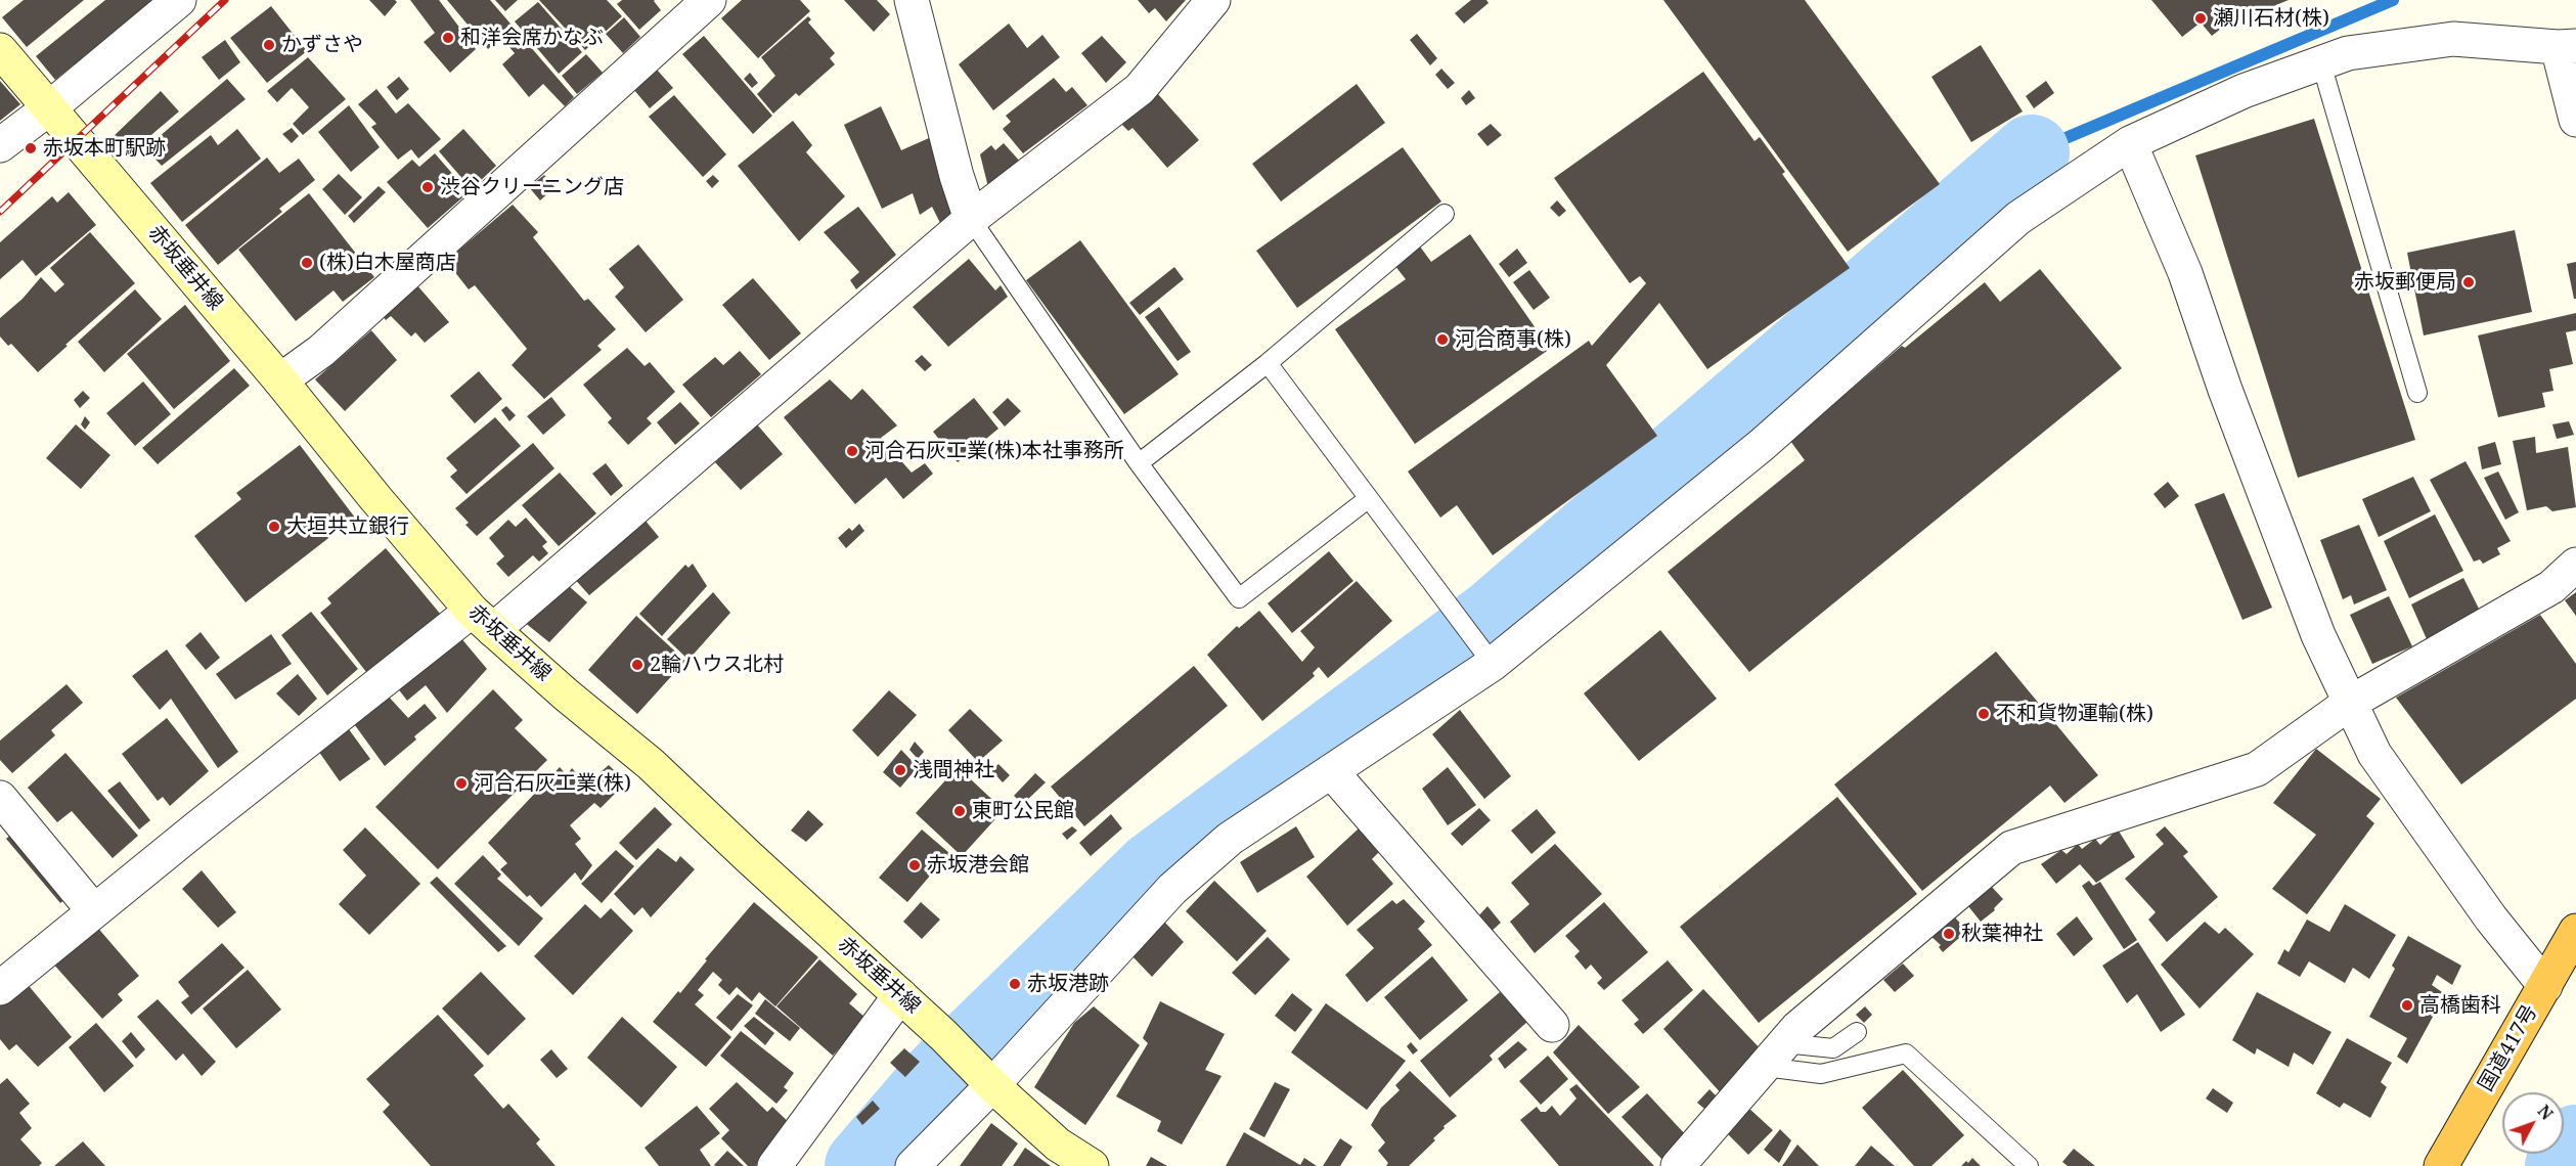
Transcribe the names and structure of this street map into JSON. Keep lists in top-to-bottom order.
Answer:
{
  "streets": {
    "highway": ["国道417号"],
    "main road": ["赤坂垂井線"]
  },
  "places": [
    "瀬川石材(株)",
    "和洋会席かなぶ",
    "かずさや",
    "赤坂本町駅跡",
    "渋谷クリーニング店",
    "(株)白木屋商店",
    "赤坂郵便局",
    "河合商事(株)",
    "河合石灰工業(株)本社事務所",
    "大垣共立銀行",
    "2輪ハウス北村",
    "不和貨物運輸(株)",
    "浅間神社",
    "河合石灰工業(株)",
    "東町公民館",
    "赤坂港会館",
    "秋葉神社",
    "赤坂港跡",
    "高橋歯科"
  ],
  "north": "top right"
}
